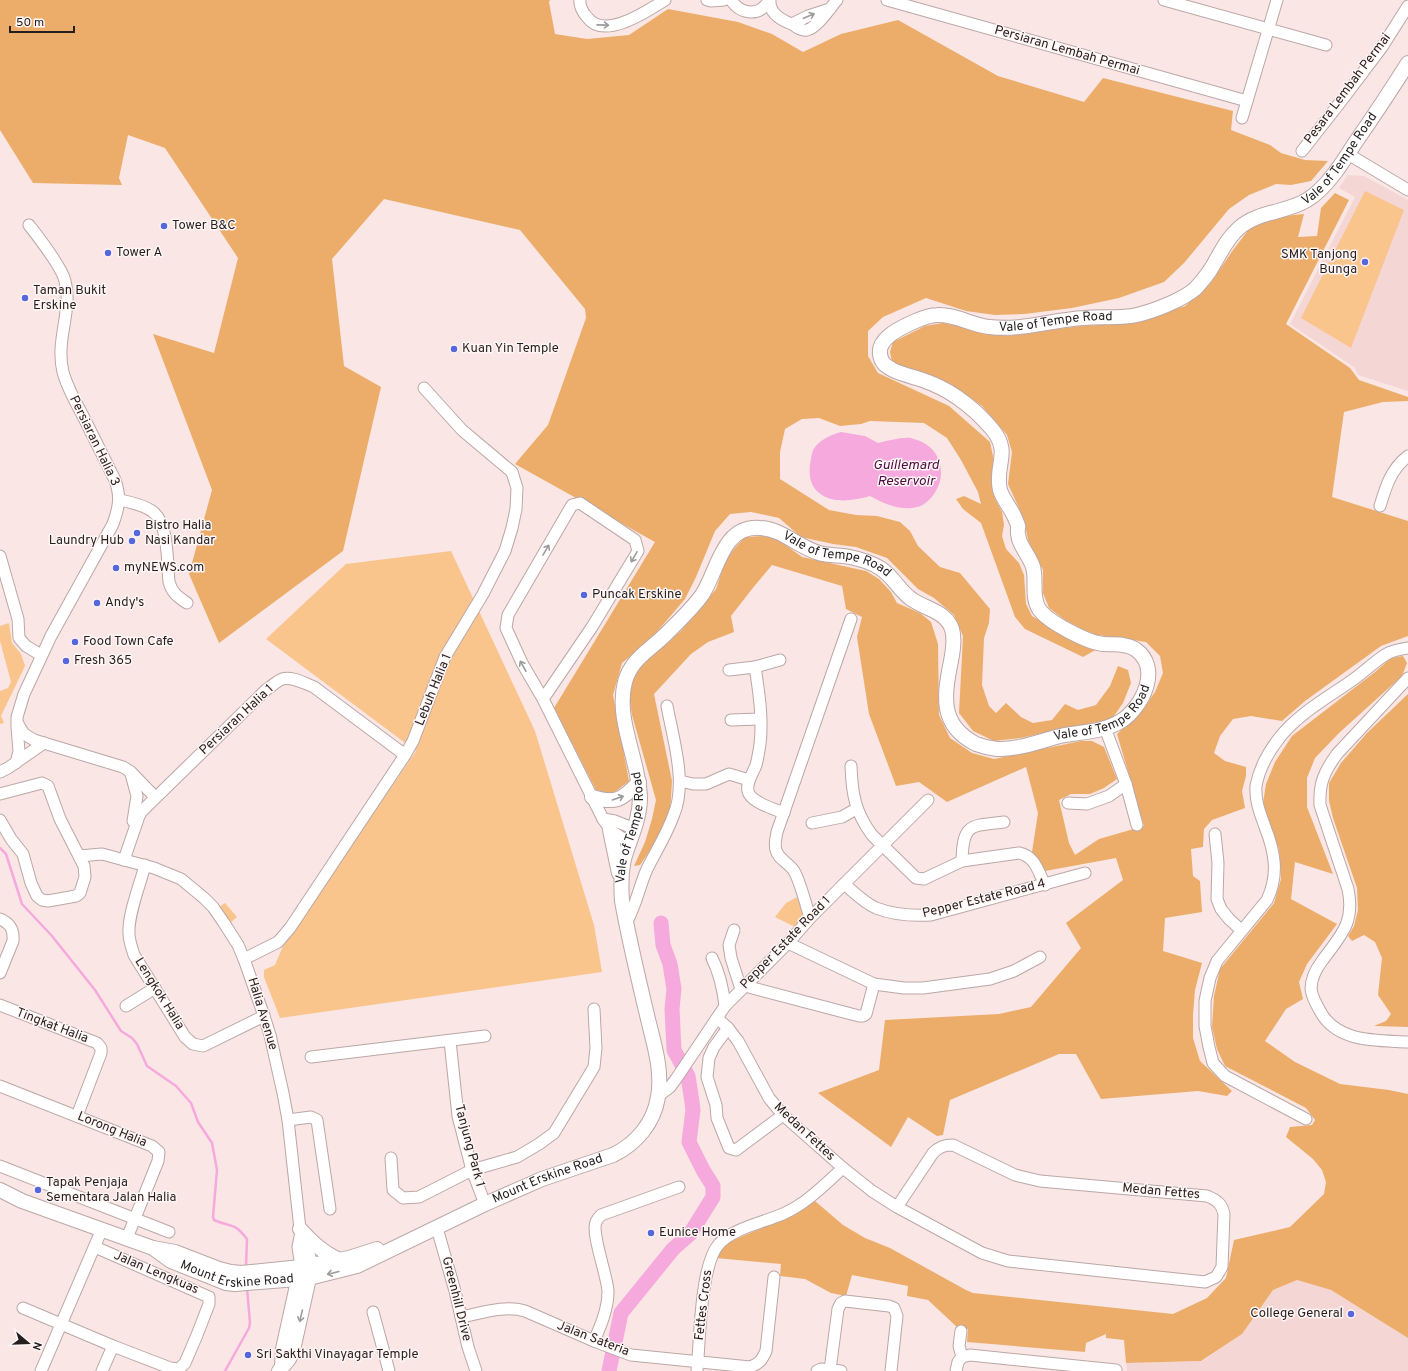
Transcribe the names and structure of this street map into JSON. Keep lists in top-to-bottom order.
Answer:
{
  "streets": {
    "main road": ["Vale of Tempe Road", "Mount Erskine Road"],
    "street": [
      "Persiaran Lembah Permai",
      "Pesara Lembah Permai",
      "Persiaran Halia 3",
      "Lebuh Halia 1",
      "Persiaran Halia 1",
      "Pepper Estate Road 4",
      "Pepper Estate Road 1",
      "Lengkok Halia",
      "Halia Avenue",
      "Tingkat Halia",
      "Lorong Halia",
      "Medan Fettes",
      "Tanjung Park 1",
      "Jalan Lengkuas",
      "Greenhill Drive",
      "Fettes Cross",
      "Jalan Sateria"
    ]
  },
  "crossings": [
    ["Vale of Tempe Road", "Pepper Estate Road 1"],
    ["Vale of Tempe Road", "Mount Erskine Road"],
    ["Lebuh Halia 1", "Persiaran Halia 1"],
    ["Lebuh Halia 1", "Halia Avenue"],
    ["Persiaran Halia 1", "Halia Avenue"],
    ["Pepper Estate Road 4", "Pepper Estate Road 1"],
    ["Pepper Estate Road 1", "Medan Fettes"],
    ["Pepper Estate Road 1", "Mount Erskine Road"],
    ["Lengkok Halia", "Halia Avenue"],
    ["Halia Avenue", "Mount Erskine Road"],
    ["Tingkat Halia", "Lorong Halia"],
    ["Lorong Halia", "Mount Erskine Road"],
    ["Medan Fettes", "Fettes Cross"],
    ["Tanjung Park 1", "Mount Erskine Road"],
    ["Mount Erskine Road", "Greenhill Drive"],
    ["Greenhill Drive", "Jalan Sateria"],
    ["Fettes Cross", "Jalan Sateria"]
  ],
  "water": ["Guillemard Reservoir"],
  "places": [
    "Tower B&C",
    "Tower A",
    "SMK Tanjong Bunga",
    "Taman Bukit Erskine",
    "Kuan Yin Temple",
    "Bistro Halia Nasi Kandar",
    "Laundry Hub",
    "myNEWS.com",
    "Puncak Erskine",
    "Andy's",
    "Food Town Cafe",
    "Fresh 365",
    "Tapak Penjaja Sementara Jalan Halia",
    "Eunice Home",
    "College General",
    "Sri Sakthi Vinayagar Temple"
  ],
  "scale_bar": "50 m",
  "north": "right"
}
